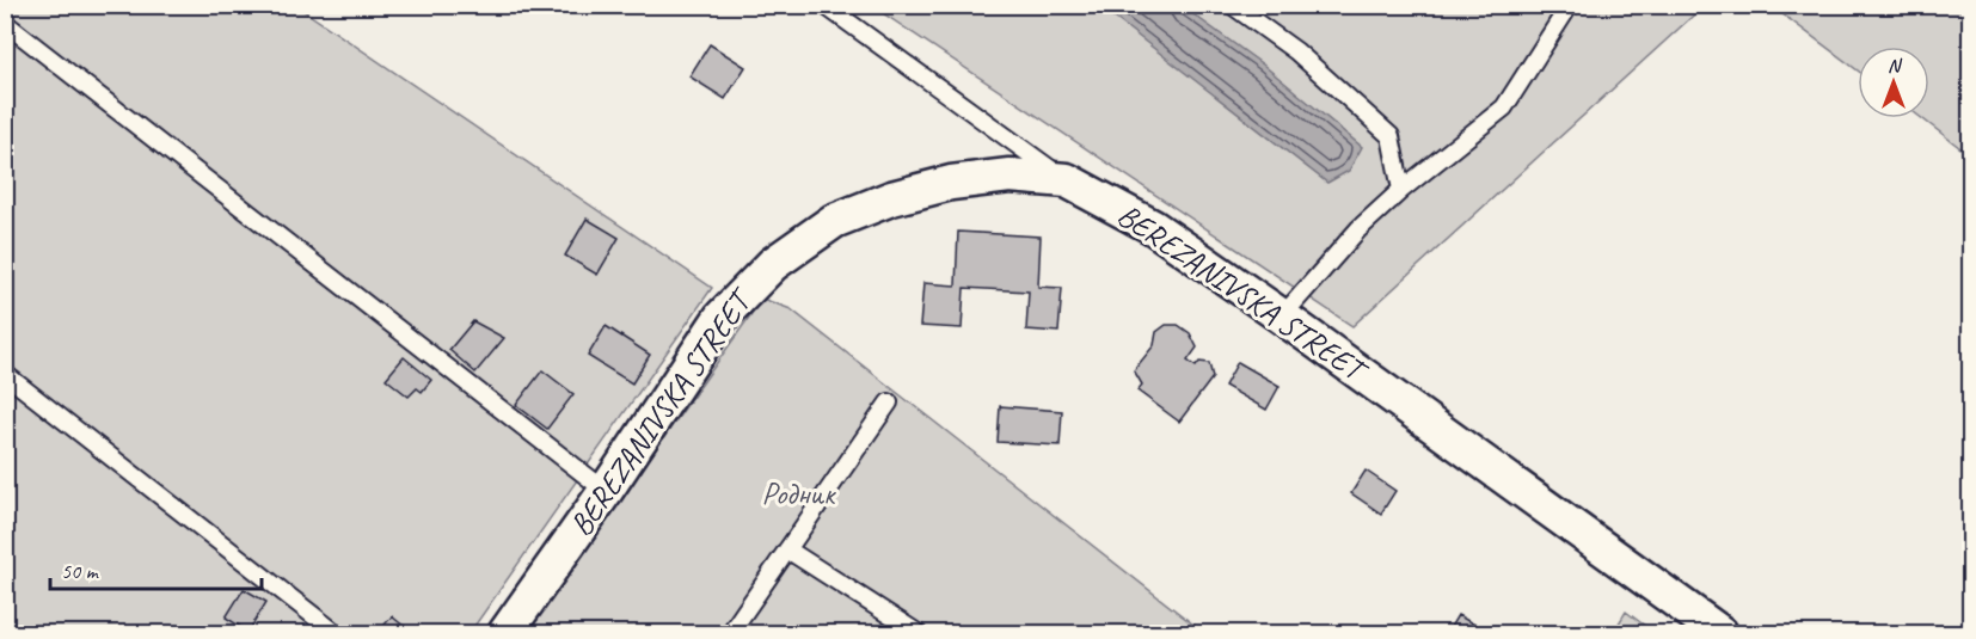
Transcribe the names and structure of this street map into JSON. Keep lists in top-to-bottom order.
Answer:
{
  "streets": {
    "street": ["BEREZANIVSKA STREET"]
  },
  "parks": ["Родник"],
  "scale_bar": "50 m",
  "north": "top"
}
